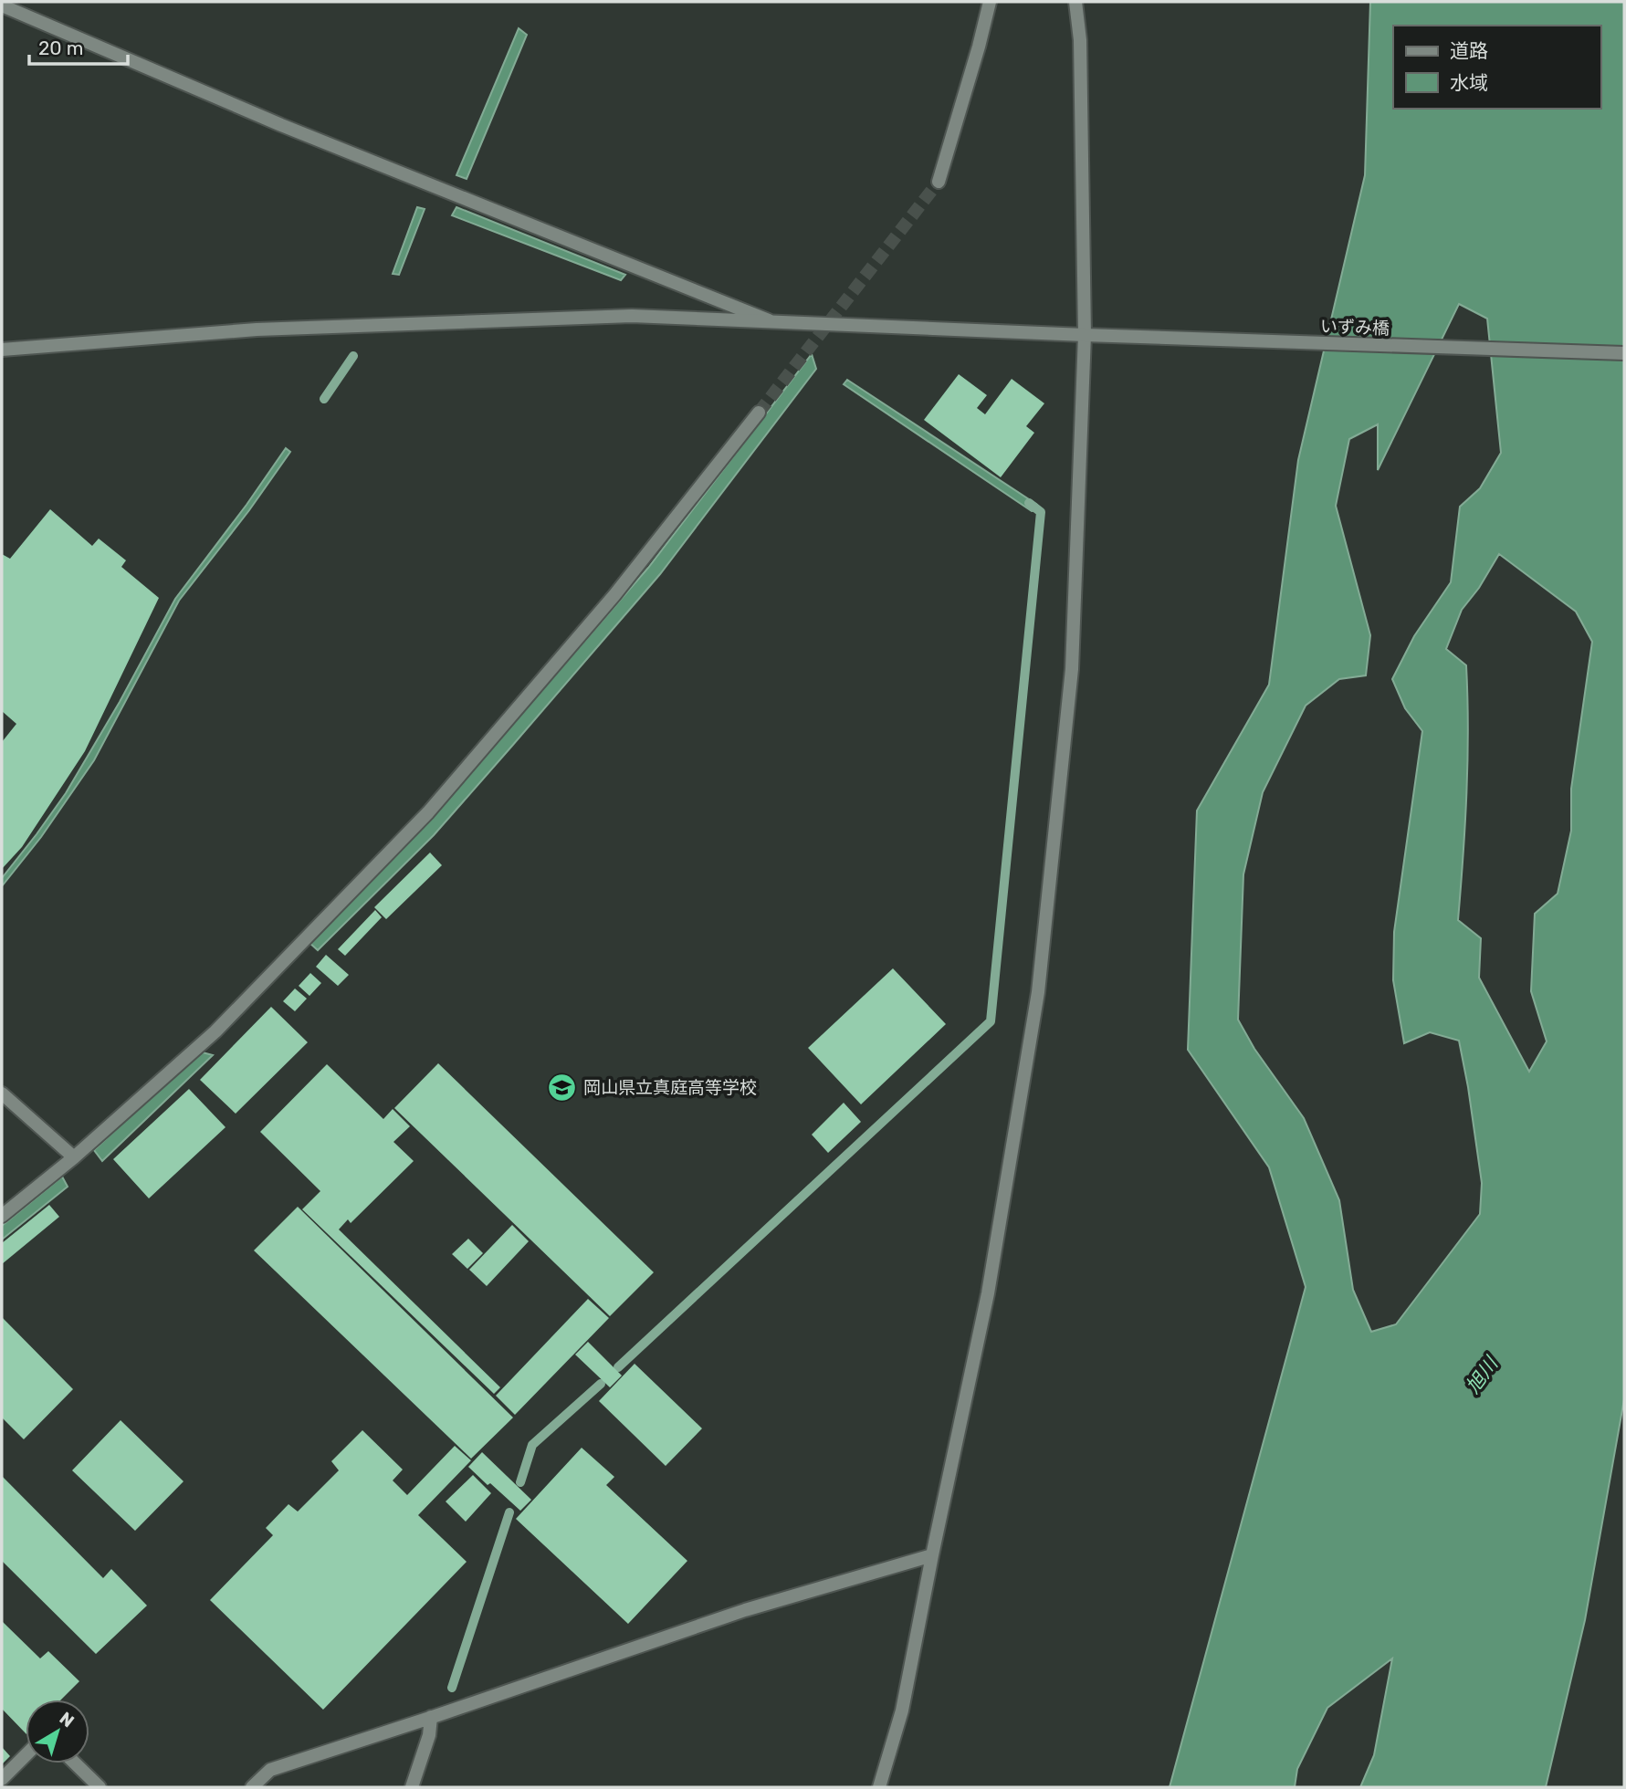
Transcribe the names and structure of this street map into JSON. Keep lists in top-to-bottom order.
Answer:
{
  "streets": {
    "street": ["いずみ橋"]
  },
  "water": ["旭川"],
  "places": {
    "school or university": ["岡山県立真庭高等学校"]
  },
  "legend": ["道路", "水域"],
  "scale_bar": "20 m",
  "north": "top right"
}
